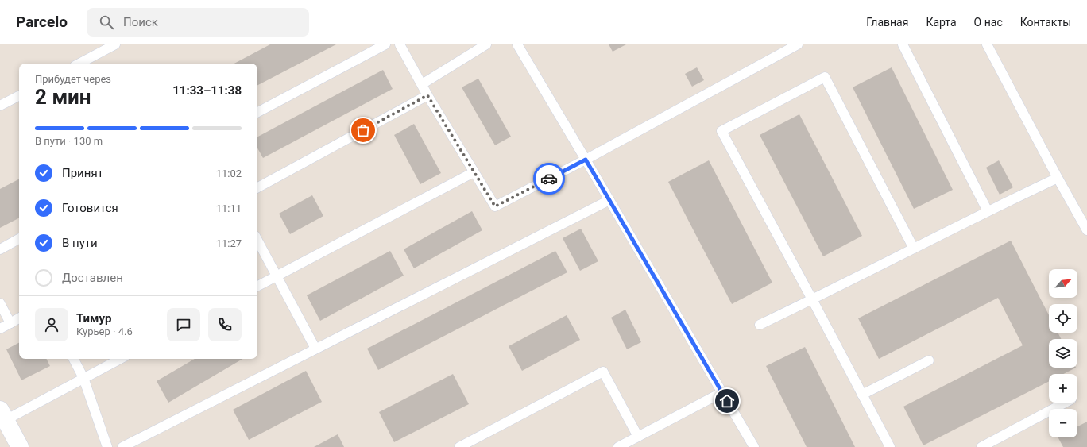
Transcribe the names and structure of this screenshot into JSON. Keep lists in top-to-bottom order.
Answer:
{
  "north": "top right",
  "page": {
    "header": "Parcelo",
    "search": "Поиск",
    "nav": [
      "Главная",
      "Карта",
      "О нас",
      "Контакты"
    ],
    "heading": ["2 мин", "Прибудет через", "11:33–11:38"],
    "panel": ["Тимур", "Курьер · 4.6"],
    "bar": "В пути · 130 m",
    "list": [
      ["Принят", "11:02"],
      ["Готовится", "11:11"],
      ["В пути", "11:27"],
      "Доставлен"
    ],
    "map_buttons": ["+", "−"]
  }
}
